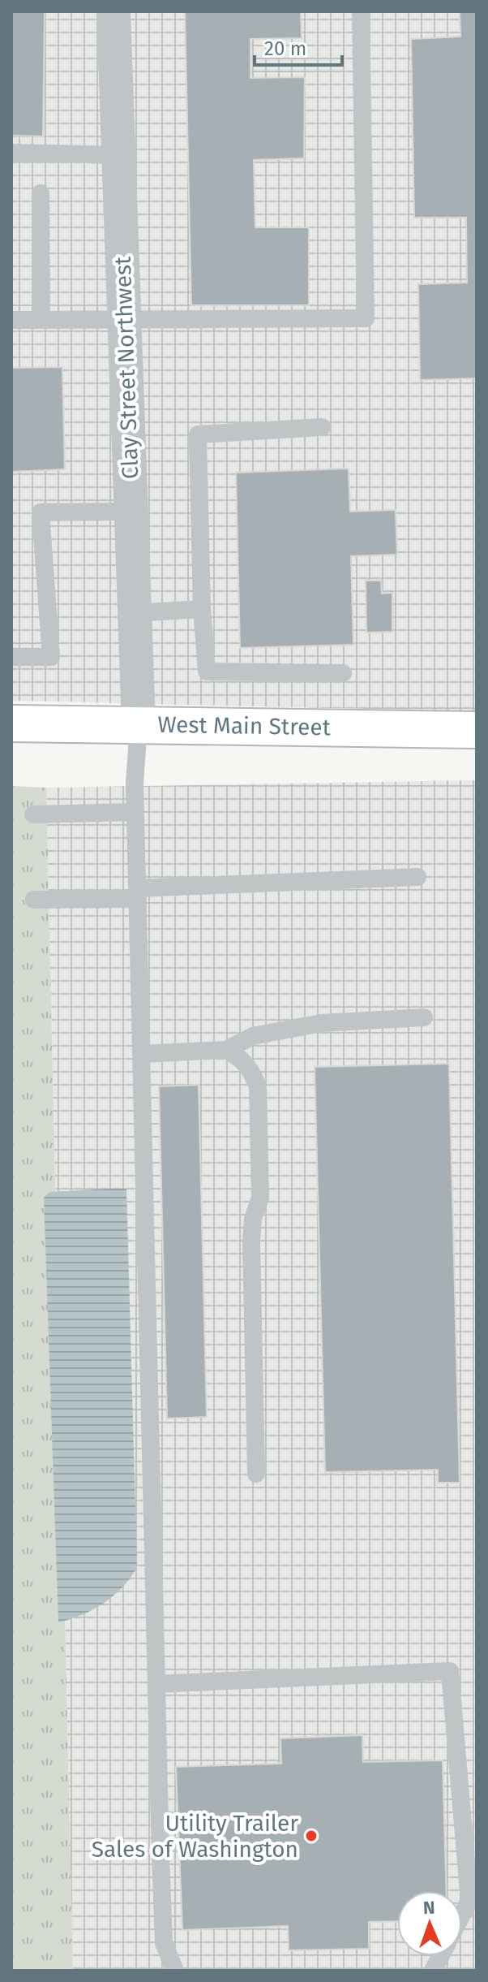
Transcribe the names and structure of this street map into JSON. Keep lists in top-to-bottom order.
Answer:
{
  "streets": {
    "main road": ["West Main Street"],
    "street": ["Clay Street Northwest"]
  },
  "crossings": [
    ["Clay Street Northwest", "West Main Street"]
  ],
  "places": ["Utility Trailer Sales of Washington"],
  "scale_bar": "20 m",
  "north": "top"
}
